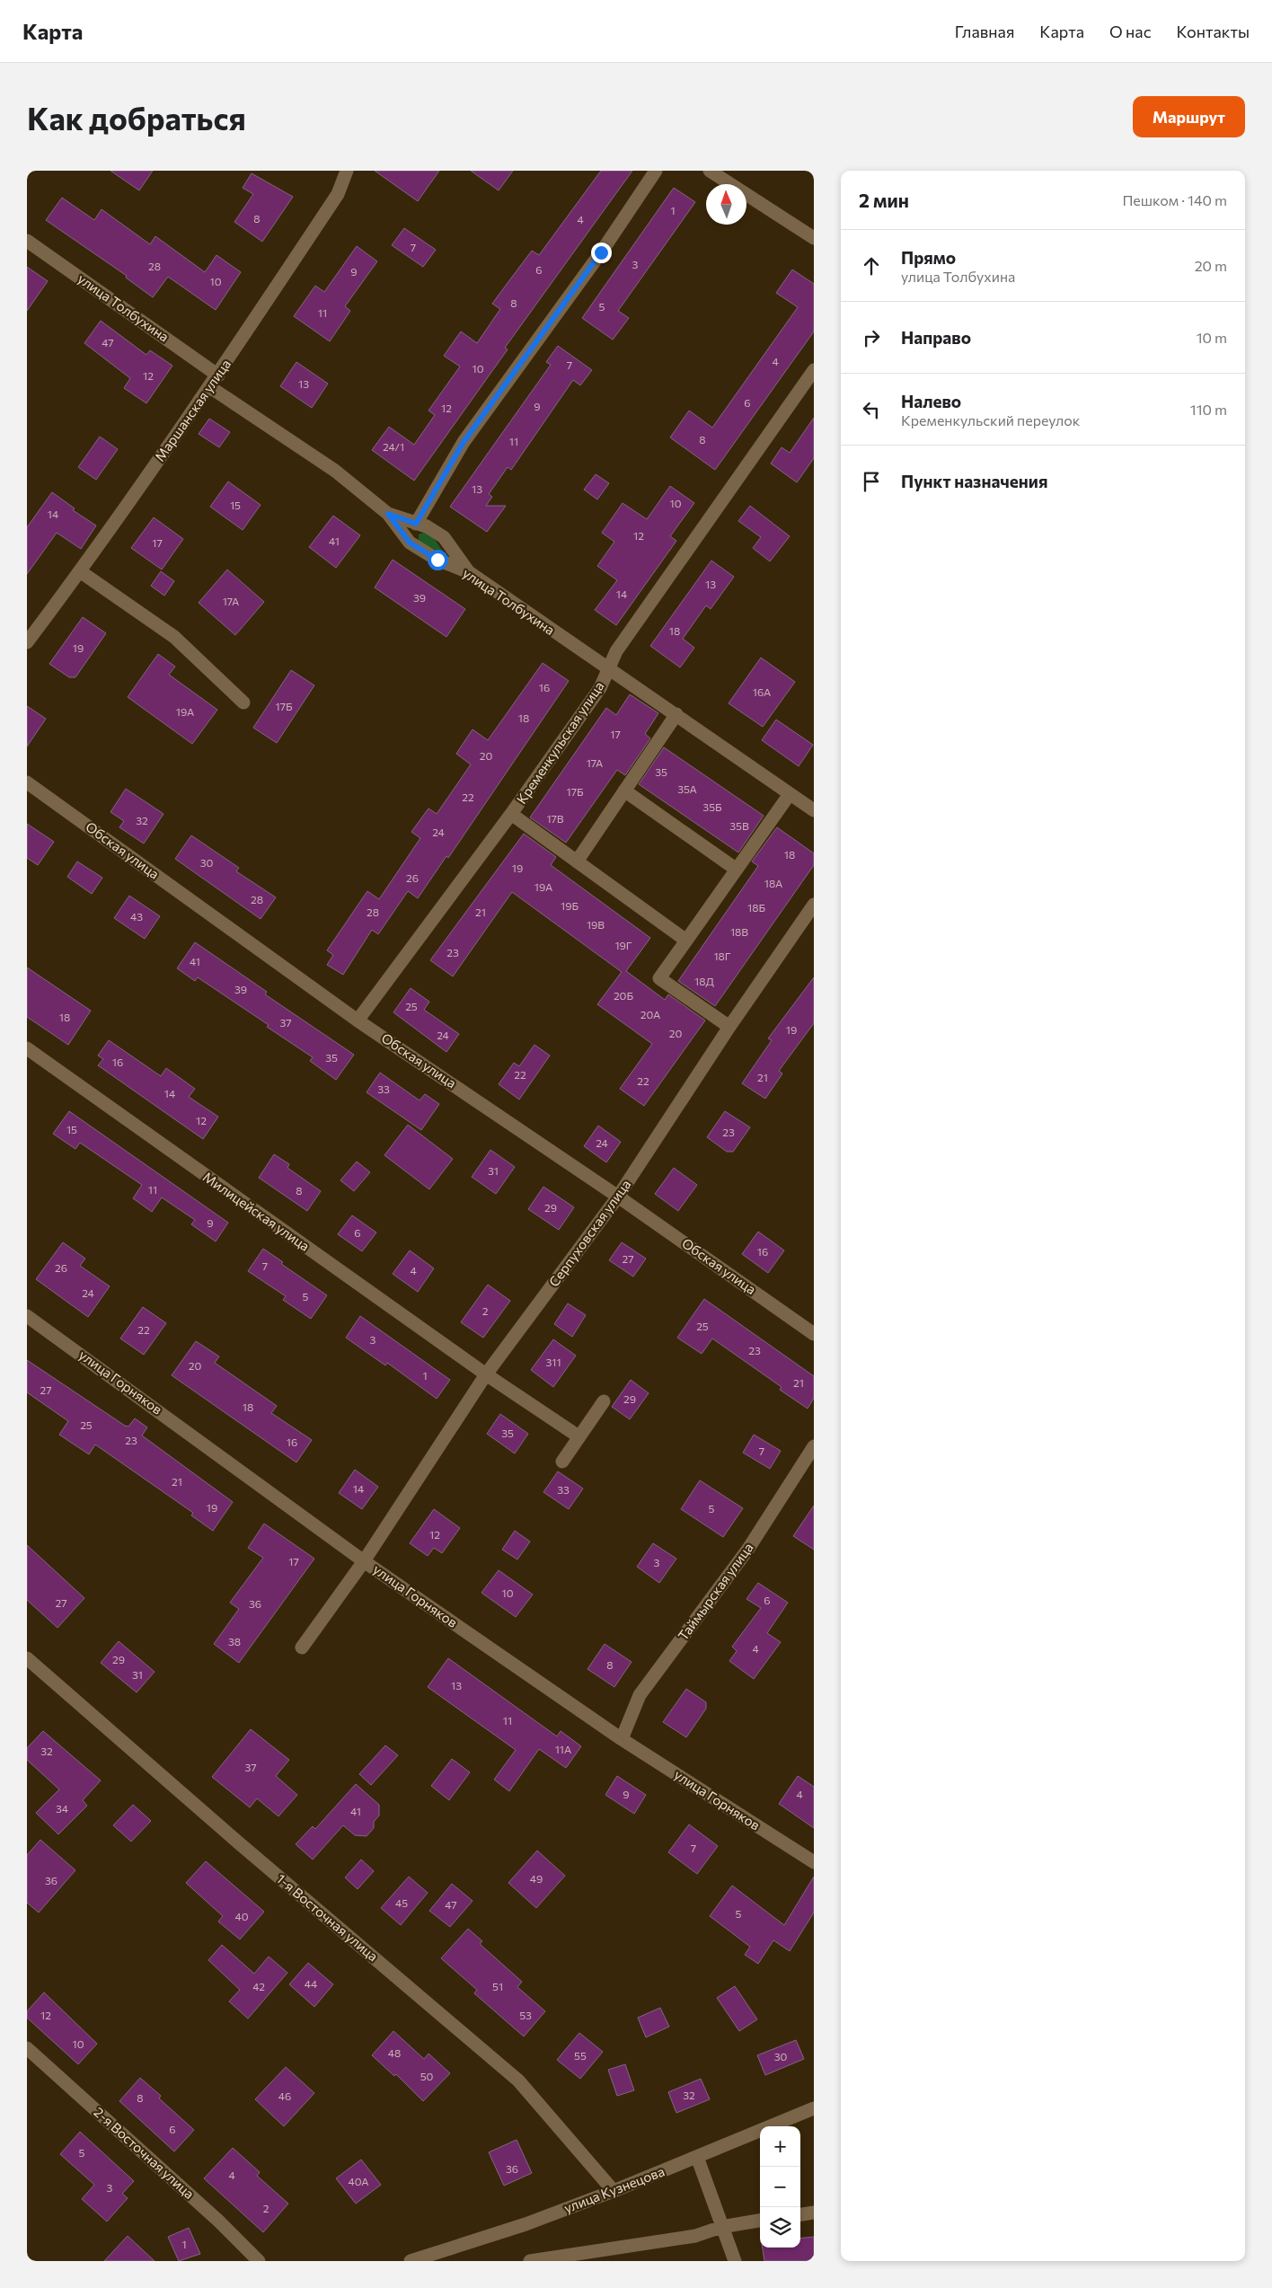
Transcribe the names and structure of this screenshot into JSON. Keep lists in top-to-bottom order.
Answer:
{
  "streets": {
    "street": [
      "улица Толбухина",
      "Маршанская улица",
      "Кременкульская улица",
      "Обская улица",
      "Милицейская улица",
      "Серпуховская улица",
      "улица Горняков",
      "Таймырская улица",
      "1-я Восточная улица",
      "2-я Восточная улица",
      "улица Кузнецова"
    ]
  },
  "crossings": [
    ["улица Толбухина", "Маршанская улица"],
    ["улица Толбухина", "Кременкульская улица"],
    ["Кременкульская улица", "Обская улица"],
    ["Обская улица", "Серпуховская улица"],
    ["Милицейская улица", "Серпуховская улица"],
    ["Серпуховская улица", "улица Горняков"],
    ["улица Горняков", "Таймырская улица"],
    ["1-я Восточная улица", "улица Кузнецова"]
  ],
  "house_numbers": [
    "1",
    "8",
    "4",
    "7",
    "3",
    "28",
    "6",
    "9",
    "10",
    "8",
    "5",
    "11",
    "47",
    "4",
    "7",
    "10",
    "12",
    "13",
    "6",
    "9",
    "12",
    "8",
    "11",
    "24/1",
    "13",
    "10",
    "15",
    "14",
    "12",
    "41",
    "17",
    "13",
    "14",
    "39",
    "17А",
    "18",
    "19",
    "16",
    "16А",
    "17Б",
    "19А",
    "18",
    "17",
    "20",
    "17А",
    "35",
    "35А",
    "17Б",
    "22",
    "35Б",
    "17В",
    "32",
    "35В",
    "24",
    "18",
    "30",
    "19",
    "26",
    "18А",
    "19А",
    "28",
    "19Б",
    "18Б",
    "28",
    "21",
    "43",
    "19В",
    "18В",
    "19Г",
    "23",
    "18Г",
    "41",
    "18Д",
    "39",
    "20Б",
    "25",
    "20А",
    "18",
    "37",
    "19",
    "20",
    "24",
    "35",
    "16",
    "22",
    "21",
    "22",
    "33",
    "14",
    "12",
    "15",
    "23",
    "24",
    "31",
    "11",
    "8",
    "29",
    "9",
    "6",
    "16",
    "27",
    "7",
    "26",
    "4",
    "24",
    "5",
    "2",
    "25",
    "22",
    "3",
    "23",
    "311",
    "20",
    "1",
    "21",
    "27",
    "29",
    "18",
    "25",
    "35",
    "23",
    "16",
    "7",
    "21",
    "14",
    "33",
    "19",
    "5",
    "12",
    "17",
    "3",
    "10",
    "6",
    "27",
    "36",
    "38",
    "4",
    "29",
    "8",
    "31",
    "13",
    "11",
    "11А",
    "32",
    "37",
    "9",
    "4",
    "34",
    "41",
    "7",
    "49",
    "36",
    "45",
    "47",
    "5",
    "40",
    "44",
    "42",
    "51",
    "12",
    "53",
    "10",
    "48",
    "55",
    "30",
    "50",
    "32",
    "46",
    "8",
    "6",
    "5",
    "36",
    "4",
    "40А",
    "3",
    "2",
    "1"
  ],
  "north": "top",
  "page": {
    "header": "Карта",
    "nav": [
      "Главная",
      "Карта",
      "О нас",
      "Контакты"
    ],
    "buttons": "Маршрут",
    "title": "Как добраться",
    "heading": ["2 мин", "Пешком · 140 m"],
    "list": [
      ["Прямо", "улица Толбухина", "20 m"],
      ["Направо", "10 m"],
      ["Налево", "Кременкульский переулок", "110 m"],
      "Пункт назначения"
    ],
    "map_buttons": ["+", "−"]
  }
}
